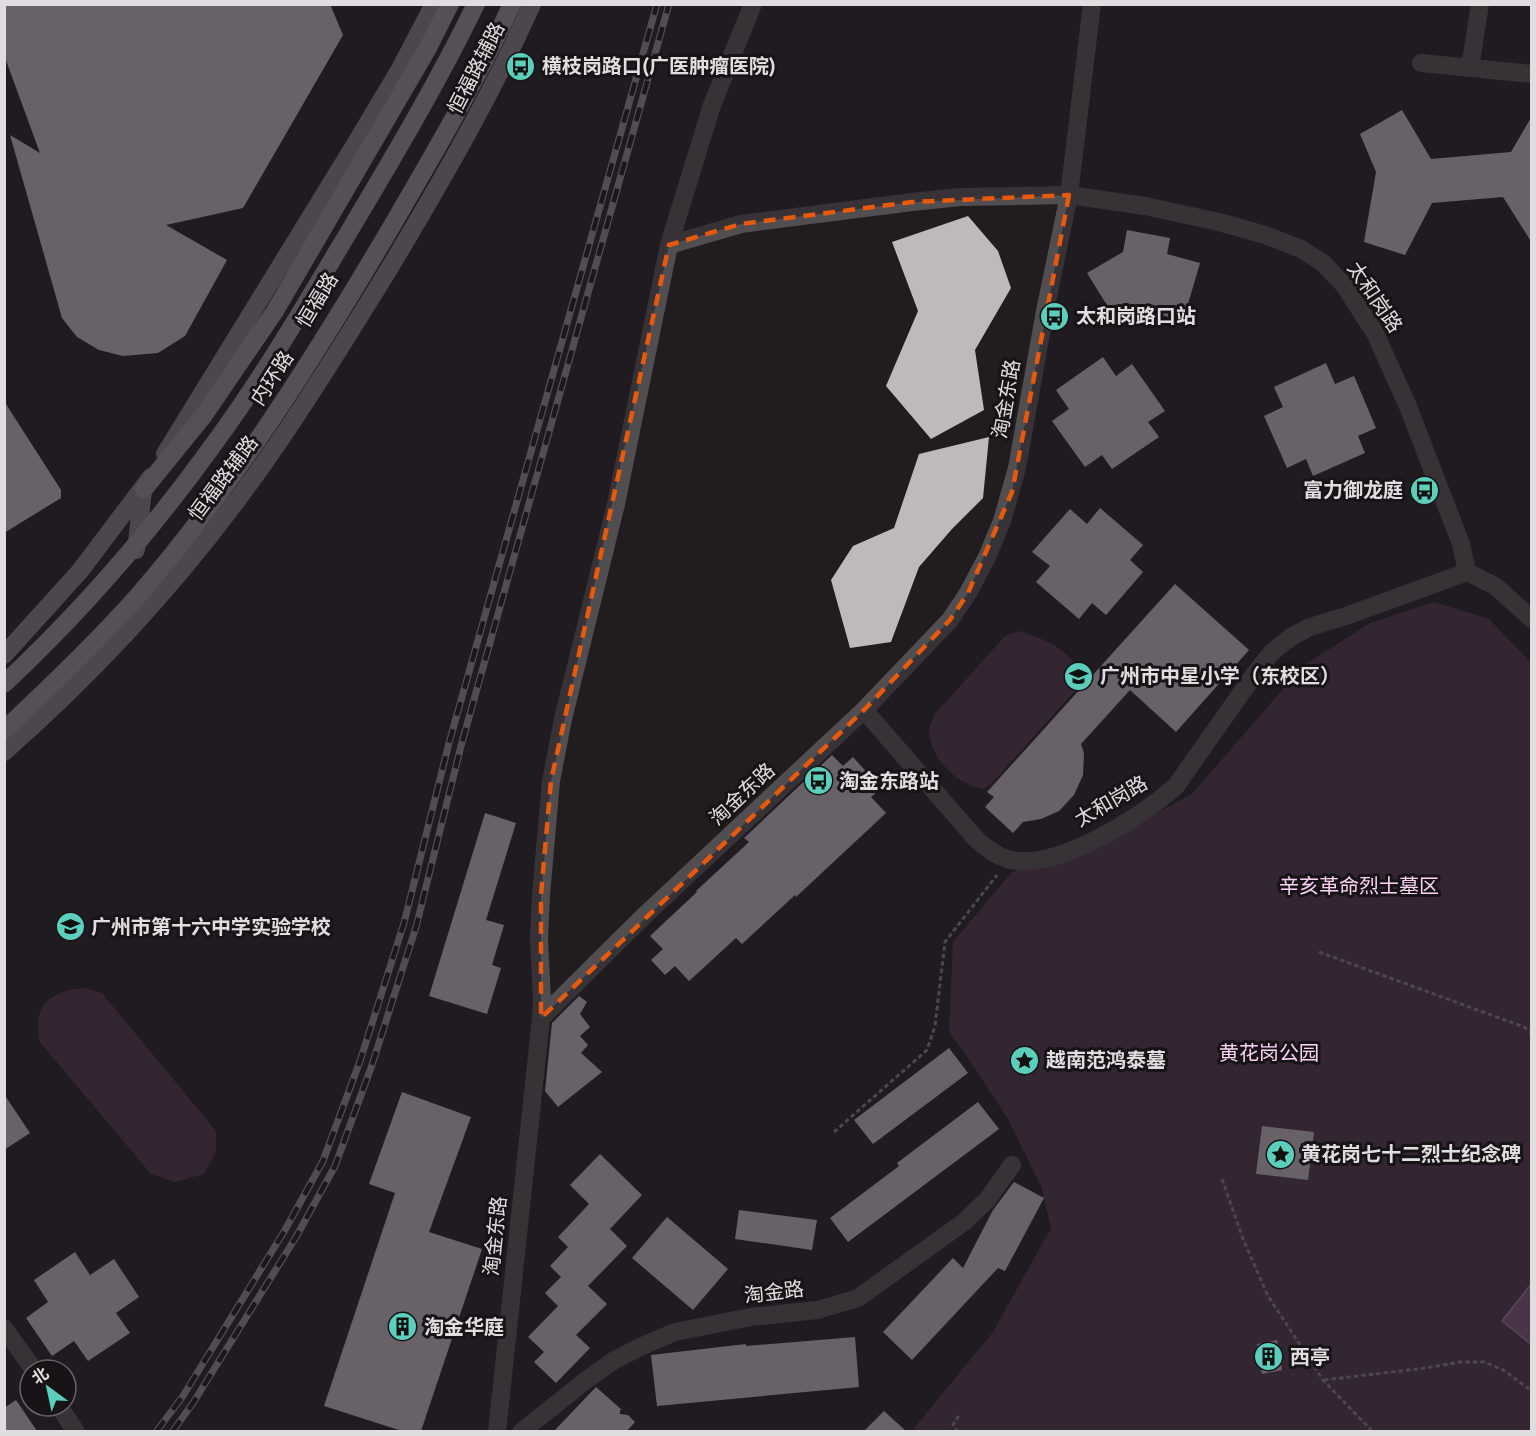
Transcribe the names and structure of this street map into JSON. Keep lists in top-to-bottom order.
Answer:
{
  "streets": {
    "highway": ["内环路"],
    "main road": ["恒福路辅路", "恒福路"],
    "street": ["太和岗路", "淘金东路", "淘金路"]
  },
  "crossings": [
    ["太和岗路", "淘金东路"],
    ["恒福路", "内环路"]
  ],
  "parks": ["辛亥革命烈士墓区", "黄花岗公园"],
  "places": {
    "bus stop": [
      "横枝岗路口(广医肿瘤医院)",
      "太和岗路口站",
      "富力御龙庭",
      "淘金东路站"
    ],
    "school or university": ["广州市中星小学（东校区）", "广州市第十六中学实验学校"],
    "place": ["越南范鸿泰墓", "黄花岗七十二烈士纪念碑"],
    "building": ["淘金华庭", "西亭"]
  },
  "north": "top left"
}
